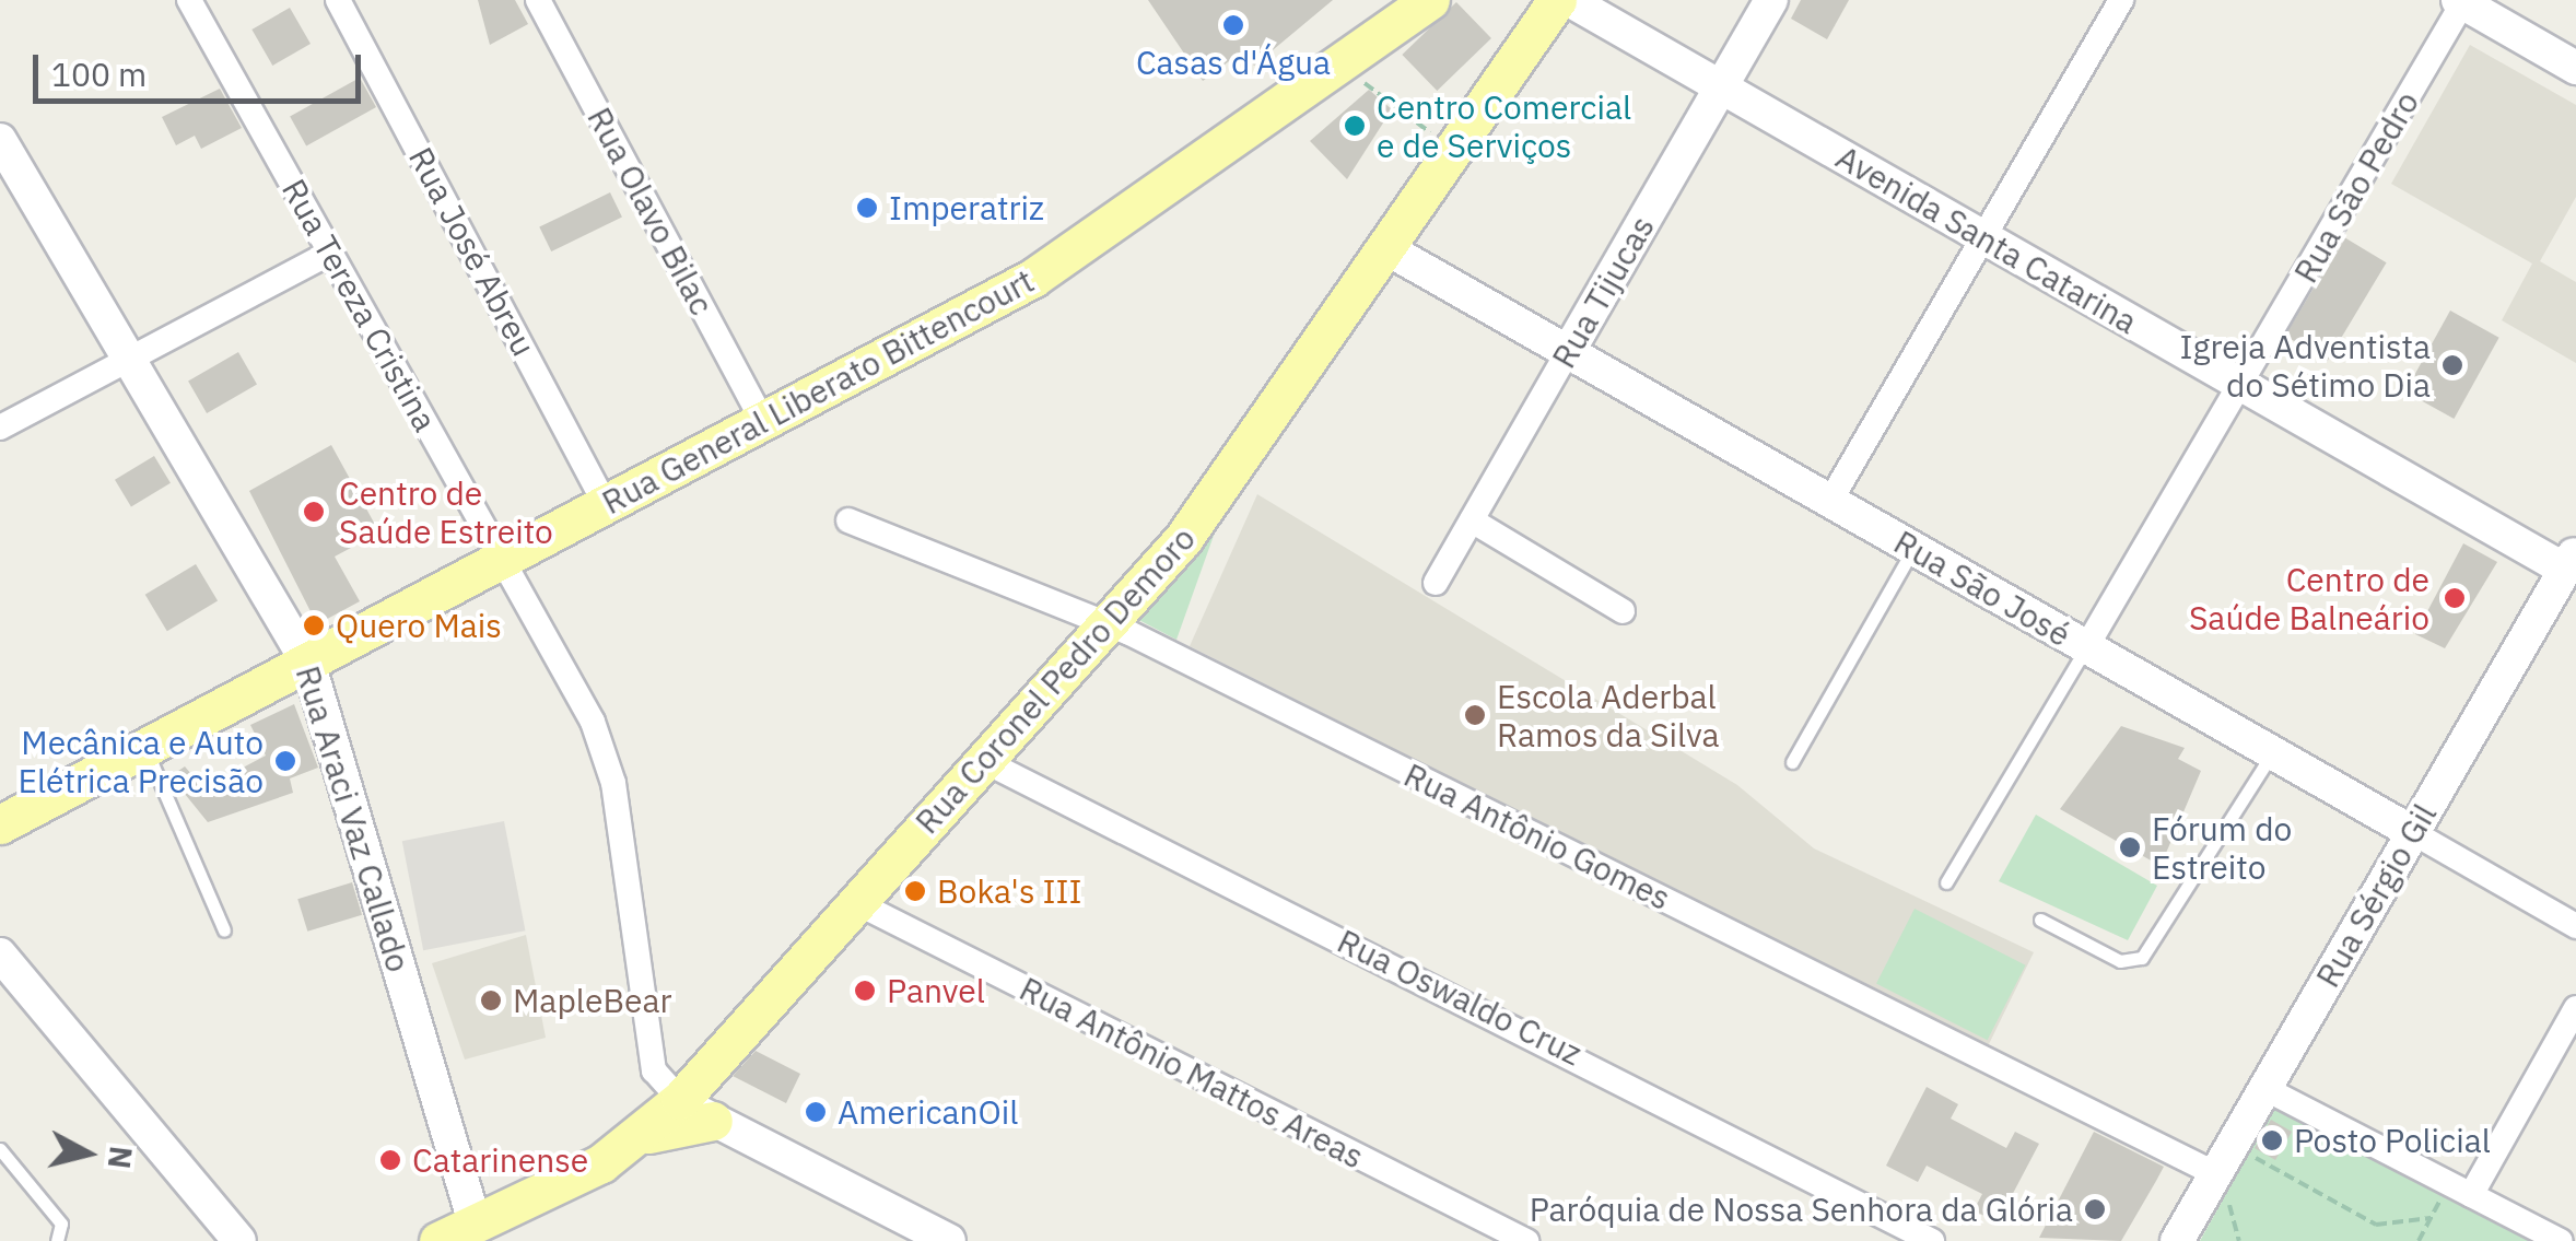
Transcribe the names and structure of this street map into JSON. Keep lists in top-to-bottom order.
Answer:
{
  "streets": {
    "main road": ["Rua General Liberato Bittencourt", "Rua Coronel Pedro Demoro"],
    "street": [
      "Rua São Pedro",
      "Rua Olavo Bilac",
      "Avenida Santa Catarina",
      "Rua José Abreu",
      "Rua Tijucas",
      "Rua Tereza Cristina",
      "Rua São José",
      "Rua Araci Vaz Callado",
      "Rua Antônio Gomes",
      "Rua Sérgio Gil",
      "Rua Oswaldo Cruz",
      "Rua Antônio Mattos Areas"
    ]
  },
  "crossings": [
    ["Rua São Pedro", "Avenida Santa Catarina"],
    ["Rua São Pedro", "Rua São José"],
    ["Rua Olavo Bilac", "Rua General Liberato Bittencourt"],
    ["Avenida Santa Catarina", "Rua Tijucas"],
    ["Avenida Santa Catarina", "Rua Sérgio Gil"],
    ["Rua José Abreu", "Rua General Liberato Bittencourt"],
    ["Rua Tijucas", "Rua São José"],
    ["Rua Tereza Cristina", "Rua General Liberato Bittencourt"],
    ["Rua Tereza Cristina", "Rua Coronel Pedro Demoro"],
    ["Rua General Liberato Bittencourt", "Rua Araci Vaz Callado"],
    ["Rua São José", "Rua Coronel Pedro Demoro"],
    ["Rua São José", "Rua Sérgio Gil"],
    ["Rua Coronel Pedro Demoro", "Rua Antônio Gomes"],
    ["Rua Coronel Pedro Demoro", "Rua Oswaldo Cruz"],
    ["Rua Coronel Pedro Demoro", "Rua Antônio Mattos Areas"],
    ["Rua Antônio Gomes", "Rua Sérgio Gil"]
  ],
  "places": [
    "Casas d'Água",
    "Centro Comercial e de Serviços",
    "Imperatriz",
    "Igreja Adventista do Sétimo Dia",
    "Centro de Saúde Estreito",
    "Centro de Saúde Balneário",
    "Quero Mais",
    "Escola Aderbal Ramos da Silva",
    "Mecânica e Auto Elétrica Precisão",
    "Fórum do Estreito",
    "Boka's III",
    "Panvel",
    "MapleBear",
    "AmericanOil",
    "Posto Policial",
    "Catarinense",
    "Paróquia de Nossa Senhora da Glória"
  ],
  "scale_bar": "100 m",
  "north": "right"
}
